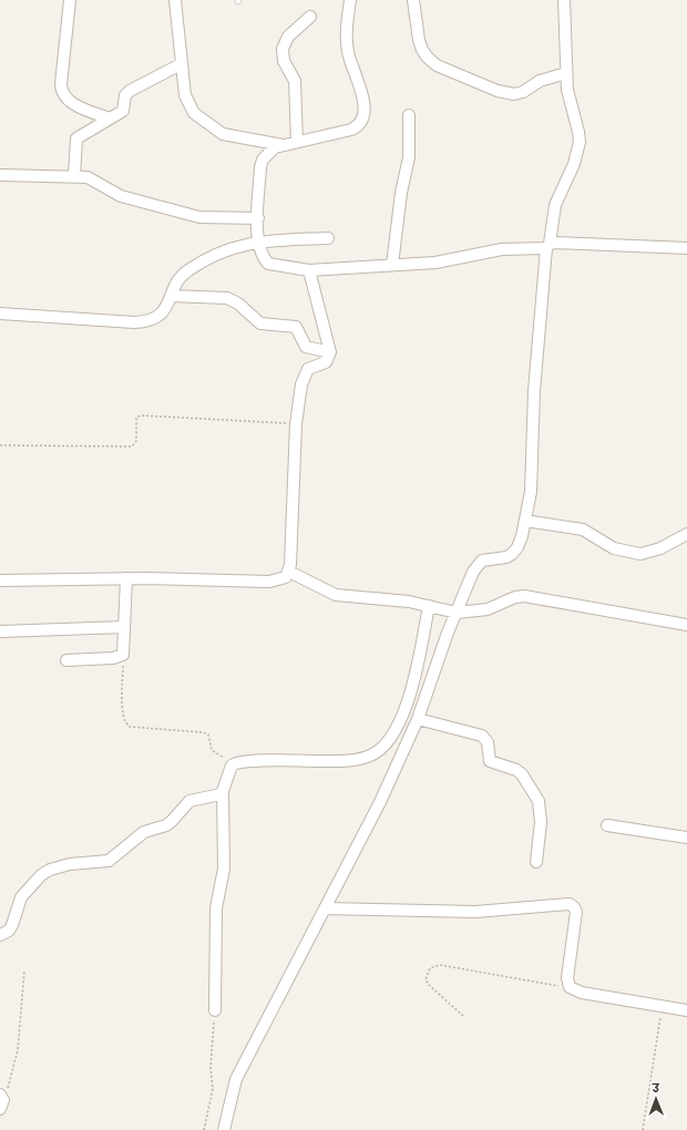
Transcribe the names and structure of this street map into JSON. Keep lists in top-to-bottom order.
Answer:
{
  "north": "top"
}
